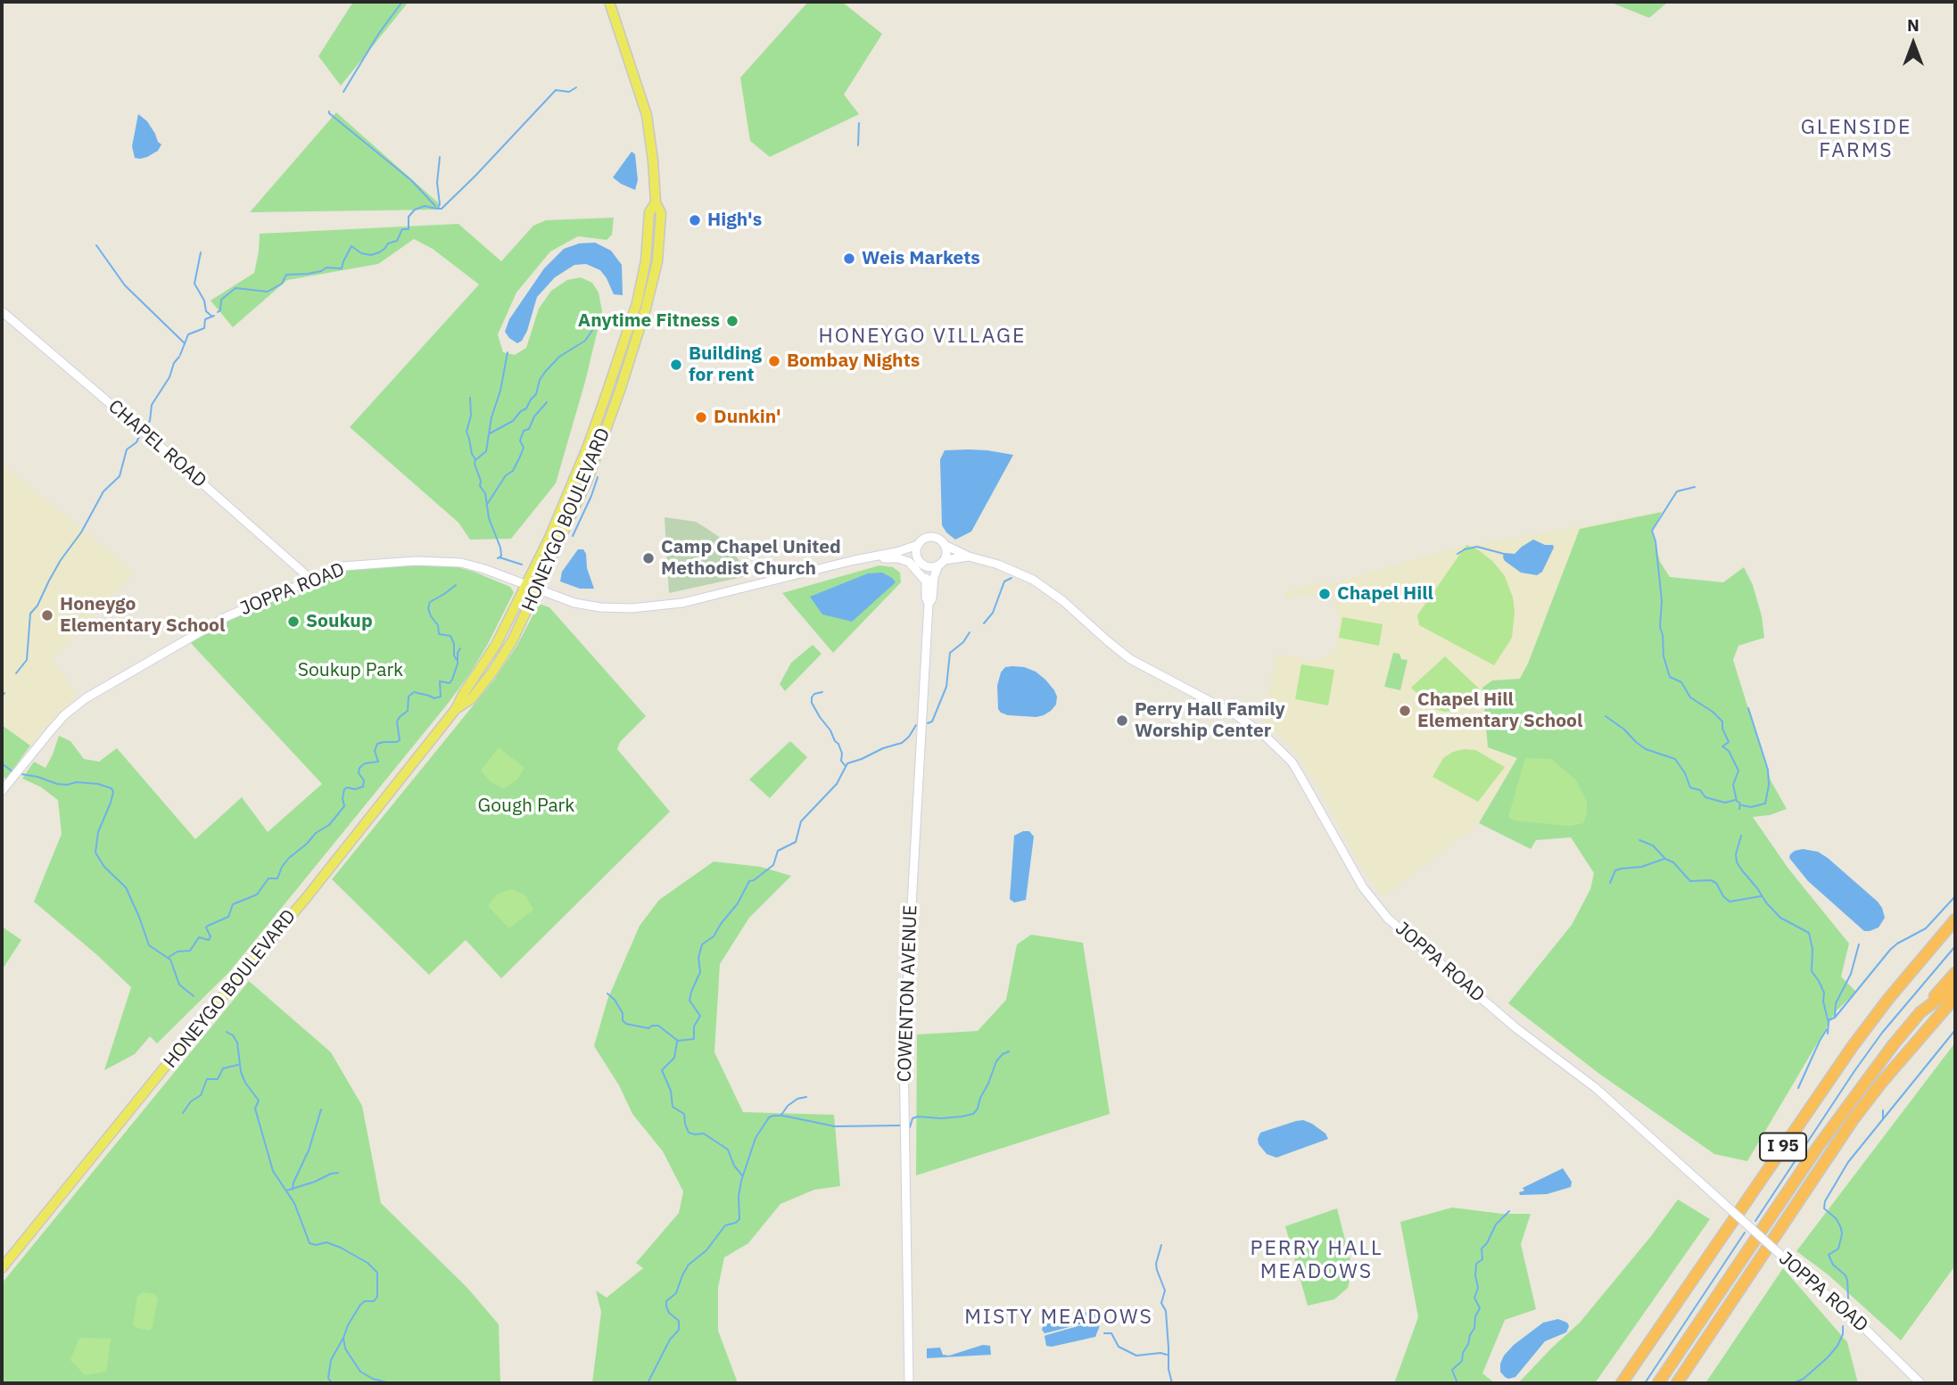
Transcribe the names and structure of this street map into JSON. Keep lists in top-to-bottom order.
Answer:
{
  "streets": {
    "highway": ["I 95"],
    "main road": ["HONEYGO BOULEVARD"],
    "street": ["CHAPEL ROAD", "JOPPA ROAD", "COWENTON AVENUE"]
  },
  "crossings": [
    ["CHAPEL ROAD", "JOPPA ROAD"],
    ["HONEYGO BOULEVARD", "JOPPA ROAD"],
    ["JOPPA ROAD", "COWENTON AVENUE"]
  ],
  "districts": [
    "GLENSIDE FARMS",
    "HONEYGO VILLAGE",
    "PERRY HALL MEADOWS",
    "MISTY MEADOWS"
  ],
  "parks": ["Soukup Park", "Gough Park"],
  "places": [
    "High's",
    "Weis Markets",
    "Anytime Fitness",
    "Bombay Nights",
    "Building for rent",
    "Dunkin'",
    "Camp Chapel United Methodist Church",
    "Chapel Hill",
    "Honeygo Elementary School",
    "Soukup",
    "Chapel Hill Elementary School",
    "Perry Hall Family Worship Center"
  ],
  "north": "top"
}
